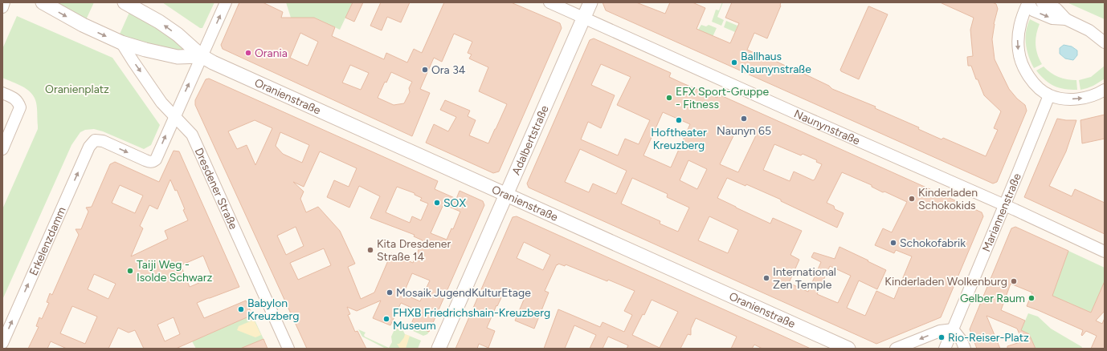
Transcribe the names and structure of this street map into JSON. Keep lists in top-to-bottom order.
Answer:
{
  "streets": {
    "street": [
      "Oranienstraße",
      "Naunynstraße",
      "Adalbertstraße",
      "Dresdener Straße",
      "Mariannenstraße",
      "Erkelenzdamm"
    ]
  },
  "crossings": [
    ["Oranienstraße", "Adalbertstraße"],
    ["Naunynstraße", "Adalbertstraße"],
    ["Naunynstraße", "Mariannenstraße"],
    ["Dresdener Straße", "Erkelenzdamm"]
  ],
  "one_way": ["Erkelenzdamm"],
  "parks": ["Oranienplatz"],
  "places": [
    "Orania",
    "Ballhaus Naunynstraße",
    "Ora 34",
    "EFX Sport-Gruppe - Fitness",
    "Naunyn 65",
    "Hoftheater Kreuzberg",
    "Kinderladen Schokokids",
    "SOX",
    "Schokofabrik",
    "Kita Dresdener Straße 14",
    "Taiji Weg - Isolde Schwarz",
    "International Zen Temple",
    "Kinderladen Wolkenburg",
    "Mosaik JugendKulturEtage",
    "Gelber Raum",
    "Babylon Kreuzberg",
    "FHXB Friedrichshain-Kreuzberg Museum",
    "Rio-Reiser-Platz"
  ]
}
